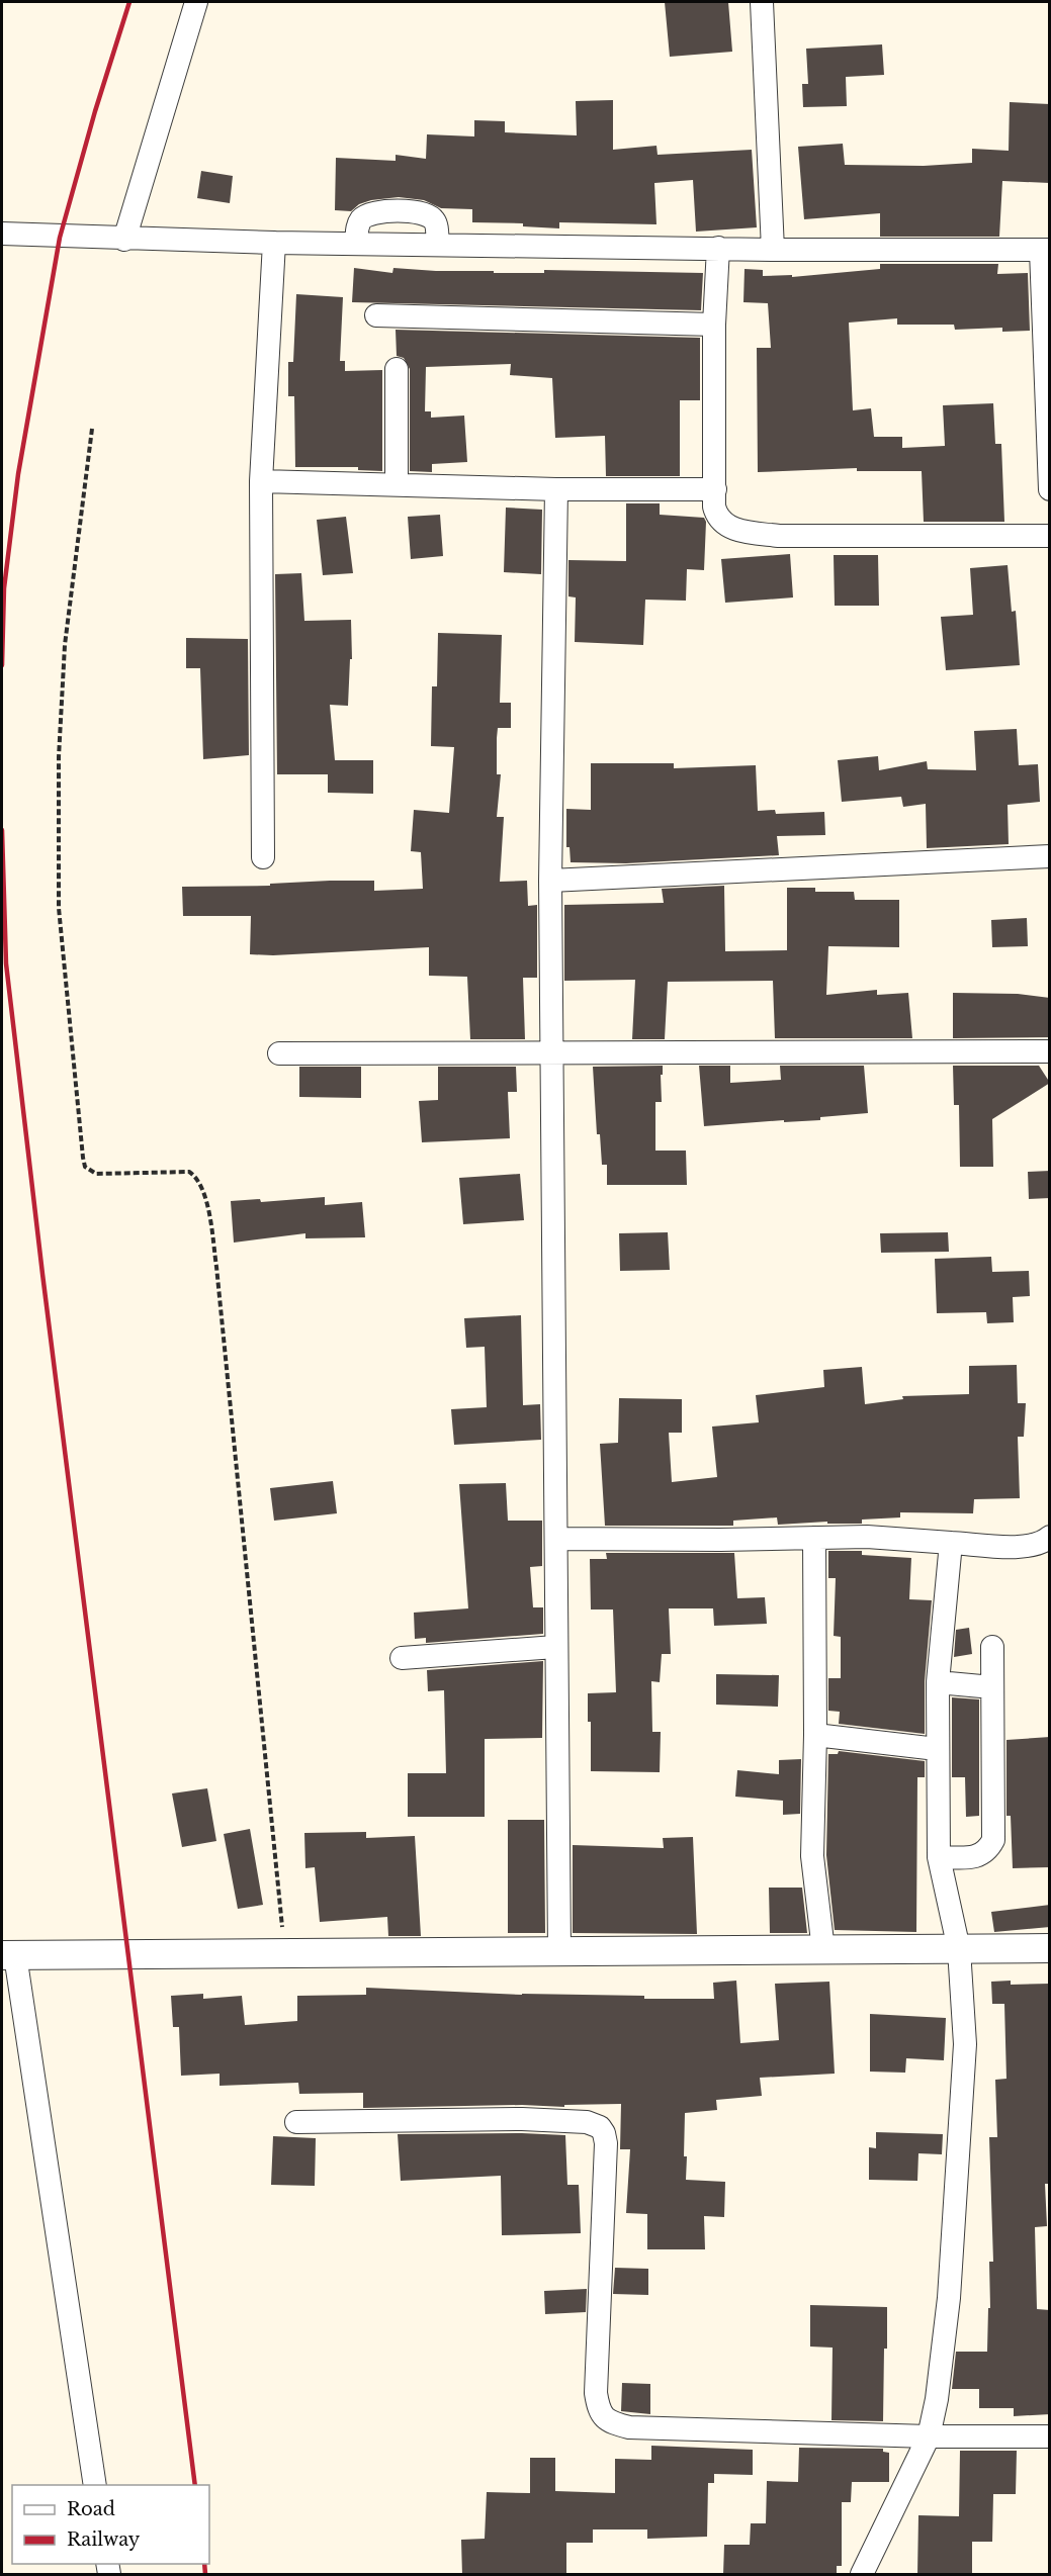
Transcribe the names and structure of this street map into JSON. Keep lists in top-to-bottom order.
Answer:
{
  "legend": ["Road", "Railway"]
}
